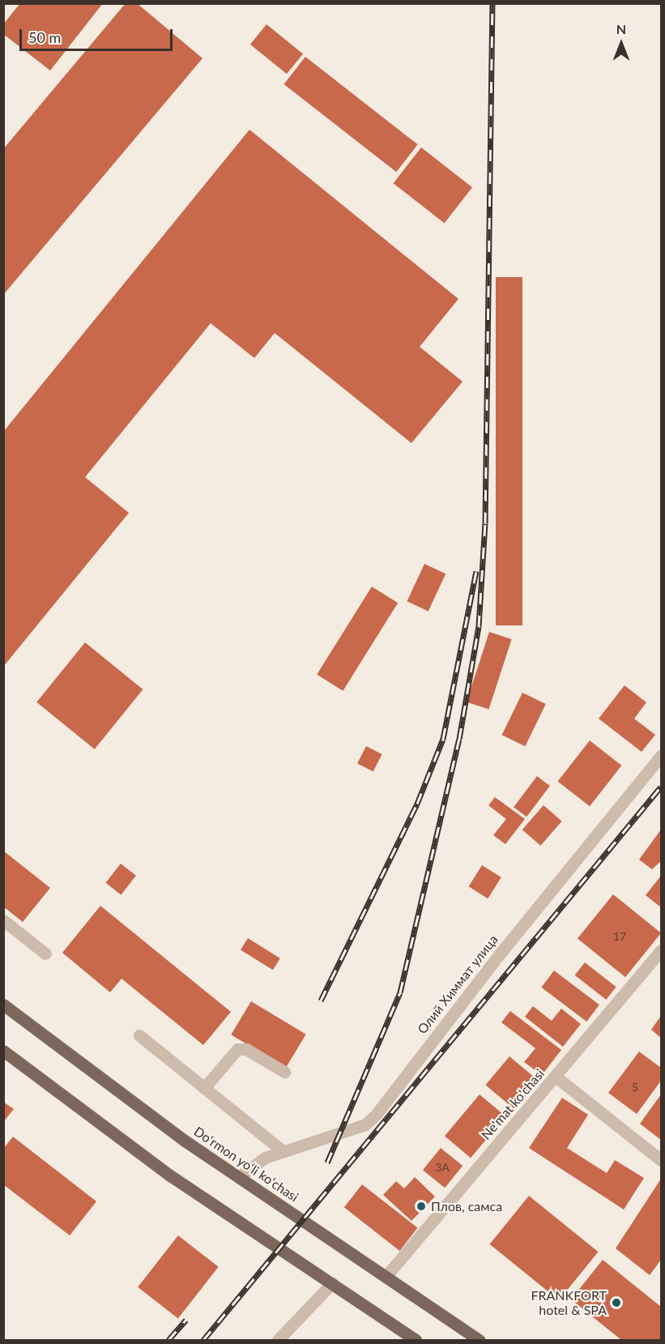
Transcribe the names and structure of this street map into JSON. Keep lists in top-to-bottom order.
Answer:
{
  "streets": {
    "main road": ["Do‘rmon yo‘li ko‘chasi"],
    "street": ["Олий Химмат улица", "Ne'mat ko'chasi"]
  },
  "crossings": [
    ["Олий Химмат улица", "Do‘rmon yo‘li ko‘chasi"],
    ["Ne'mat ko'chasi", "Do‘rmon yo‘li ko‘chasi"]
  ],
  "places": ["Плов, самса", "FRANKFORT hotel & SPA"],
  "house_numbers": ["17", "5", "3A"],
  "scale_bar": "50 m",
  "north": "top"
}
